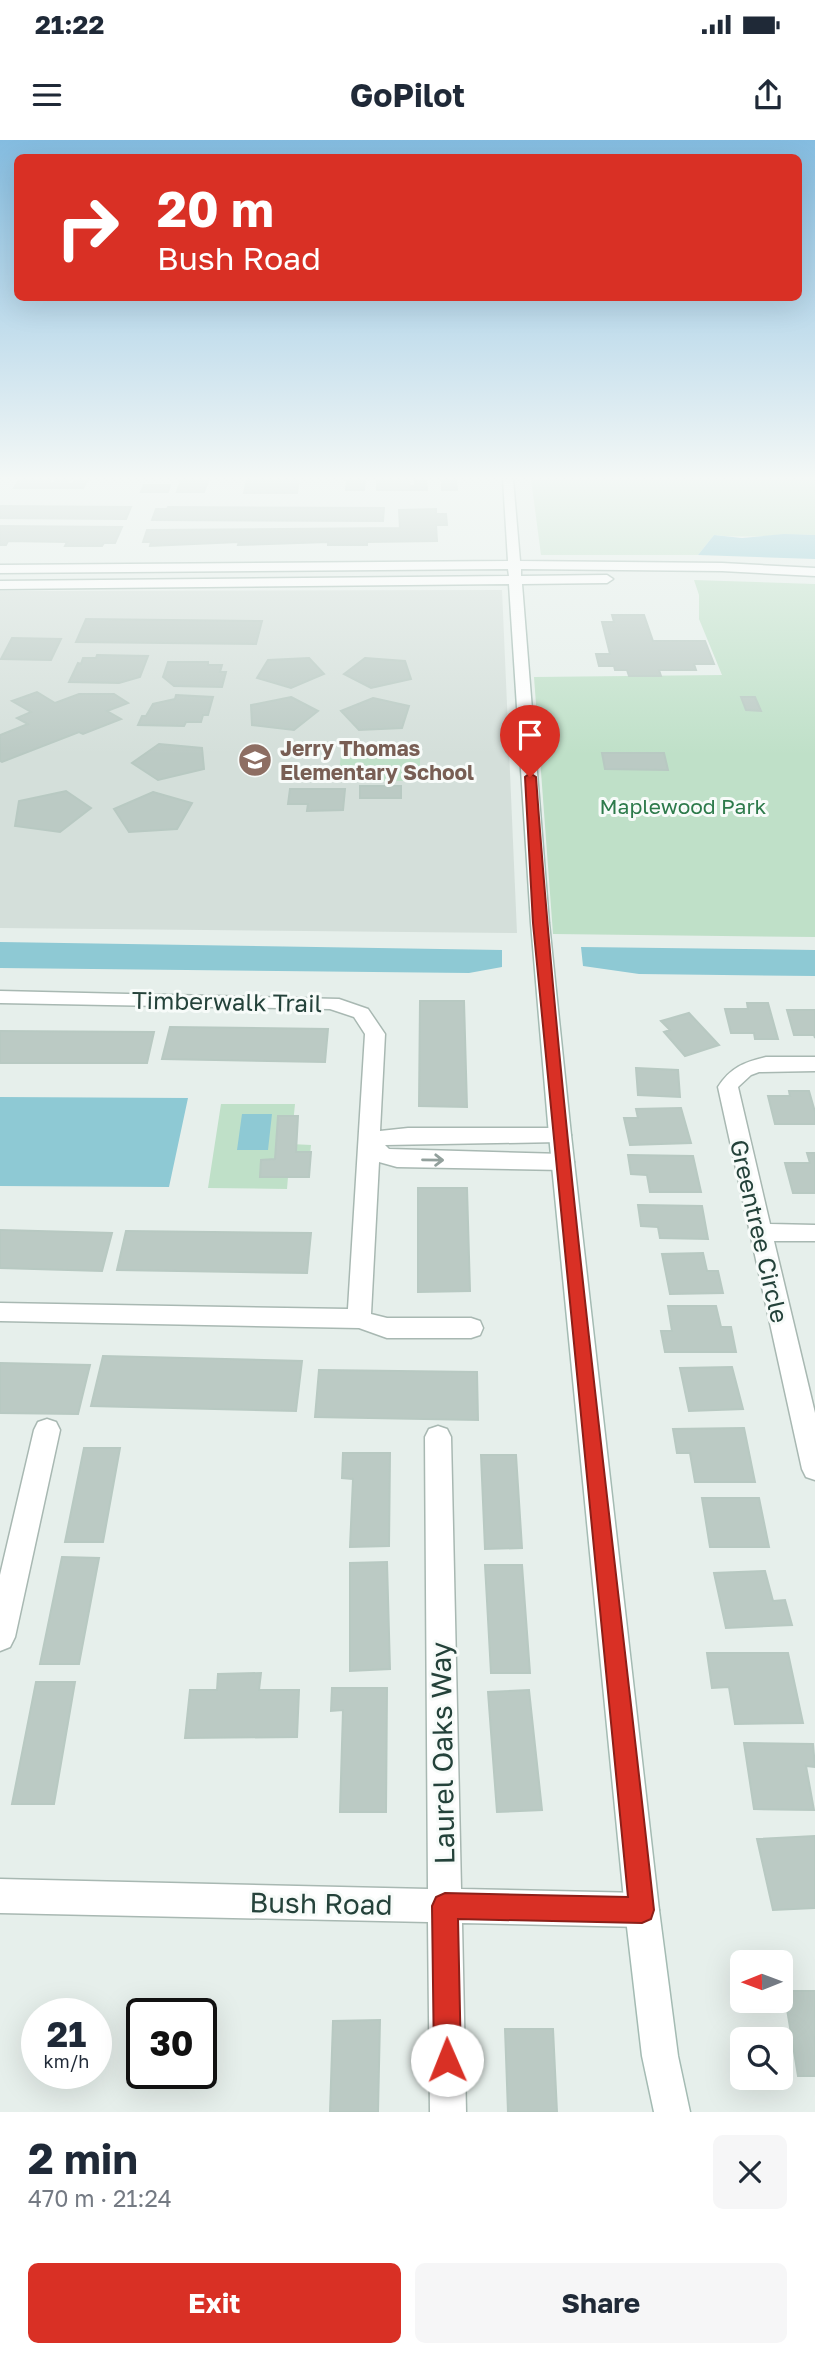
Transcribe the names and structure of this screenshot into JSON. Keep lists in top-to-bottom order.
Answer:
{
  "streets": {
    "street": [
      "Timberwalk Trail",
      "Greentree Circle",
      "Laurel Oaks Way",
      "Bush Road"
    ]
  },
  "crossings": [
    ["Laurel Oaks Way", "Bush Road"]
  ],
  "parks": ["Maplewood Park"],
  "places": {
    "school or university": ["Jerry Thomas Elementary School"]
  },
  "north": "left",
  "page": {
    "status": "21:22",
    "header": "GoPilot",
    "turn": ["20 m", "Bush Road"],
    "speed": "21 km/h",
    "limit": "30",
    "heading": ["2 min", "470 m · 21:24"],
    "buttons": ["Exit", "Share"]
  }
}
